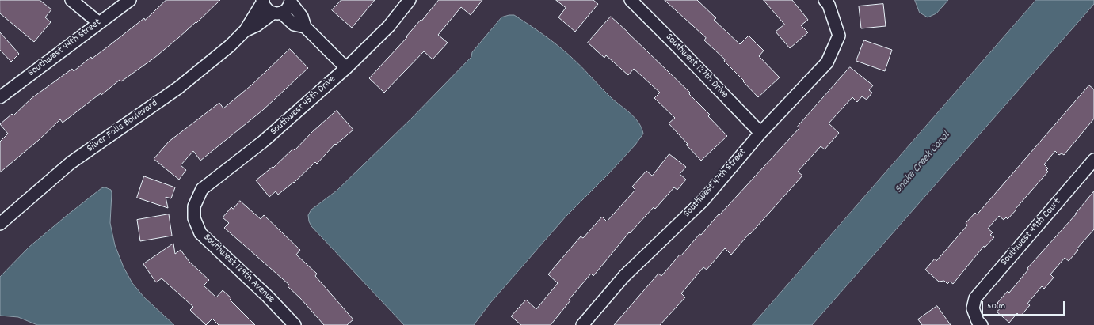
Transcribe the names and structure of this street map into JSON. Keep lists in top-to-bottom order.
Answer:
{
  "streets": {
    "street": [
      "Southwest 44th Street",
      "Southwest 127th Drive",
      "Southwest 45th Drive",
      "Silver Falls Boulevard",
      "Southwest 47th Street",
      "Southwest 49th Court",
      "Southwest 129th Avenue"
    ]
  },
  "crossings": [
    ["Southwest 127th Drive", "Southwest 47th Street"],
    ["Southwest 45th Drive", "Southwest 129th Avenue"]
  ],
  "water": ["Snake Creek Canal"],
  "scale_bar": "50 m"
}
